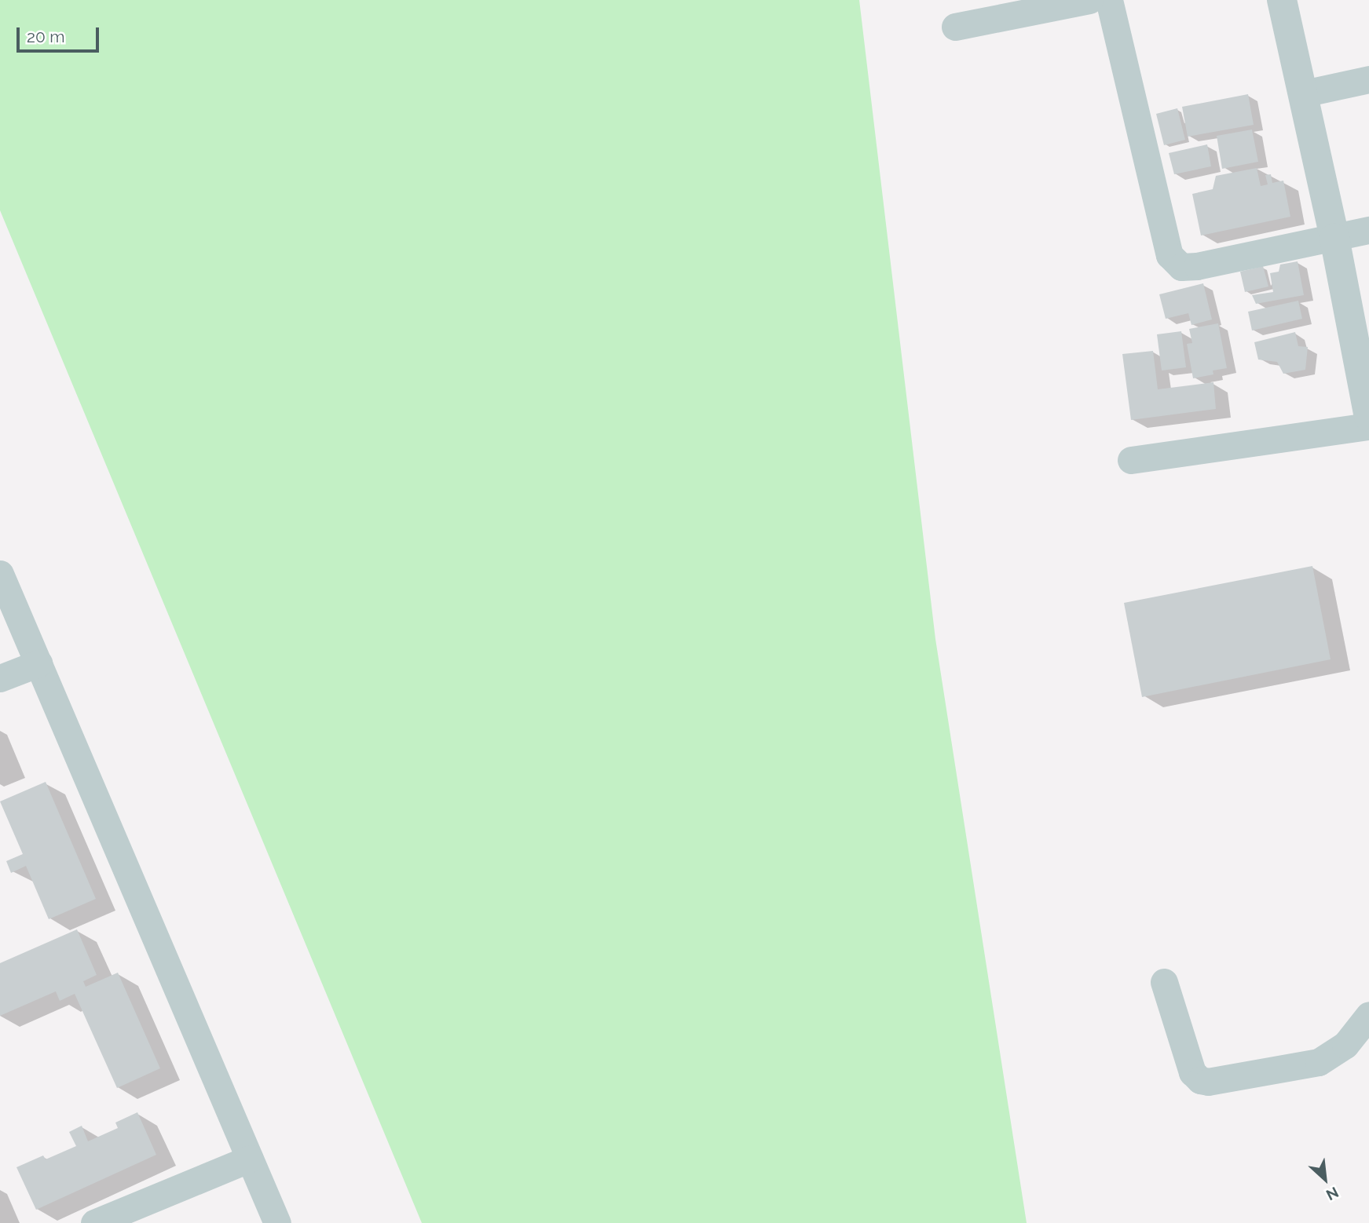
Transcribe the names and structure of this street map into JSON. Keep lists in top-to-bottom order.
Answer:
{
  "scale_bar": "20 m",
  "north": "bottom right"
}
